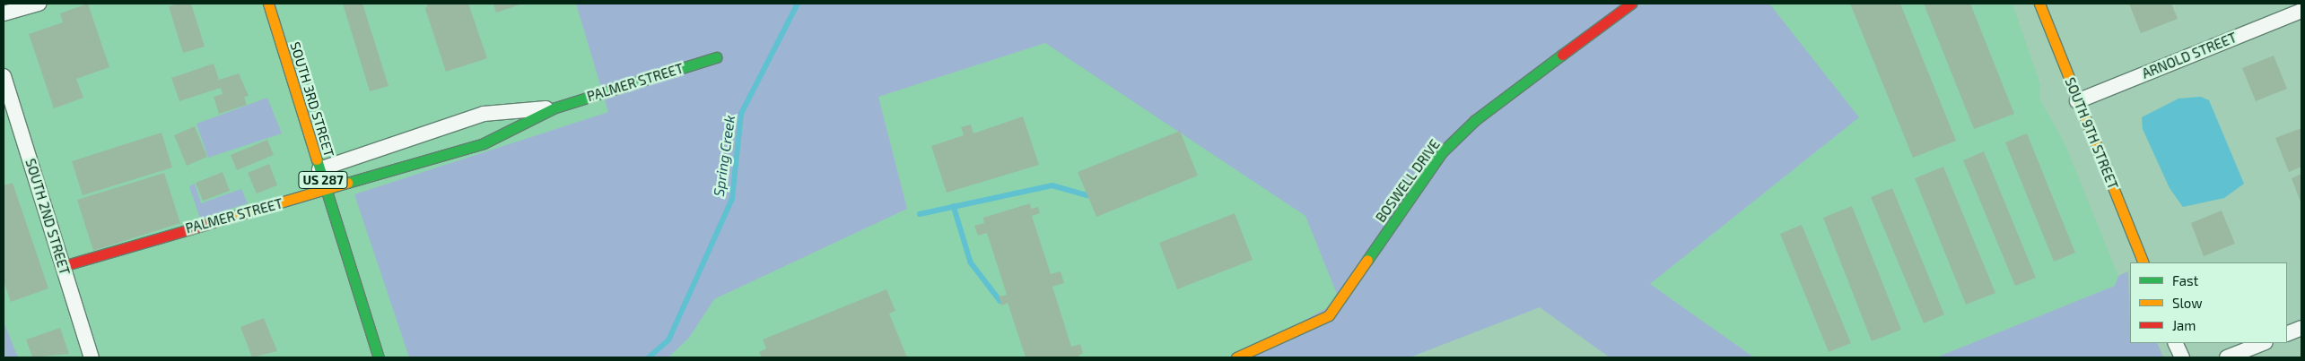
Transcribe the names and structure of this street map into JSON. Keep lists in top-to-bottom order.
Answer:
{
  "streets": {
    "street": [
      "ARNOLD STREET",
      "PALMER STREET",
      "SOUTH 3RD STREET",
      "SOUTH 9TH STREET",
      "US 287",
      "BOSWELL DRIVE",
      "SOUTH 2ND STREET"
    ]
  },
  "crossings": [
    ["ARNOLD STREET", "SOUTH 9TH STREET"],
    ["PALMER STREET", "SOUTH 3RD STREET"],
    ["PALMER STREET", "SOUTH 2ND STREET"]
  ],
  "water": ["Spring Creek"],
  "legend": ["Fast", "Slow", "Jam"]
}
